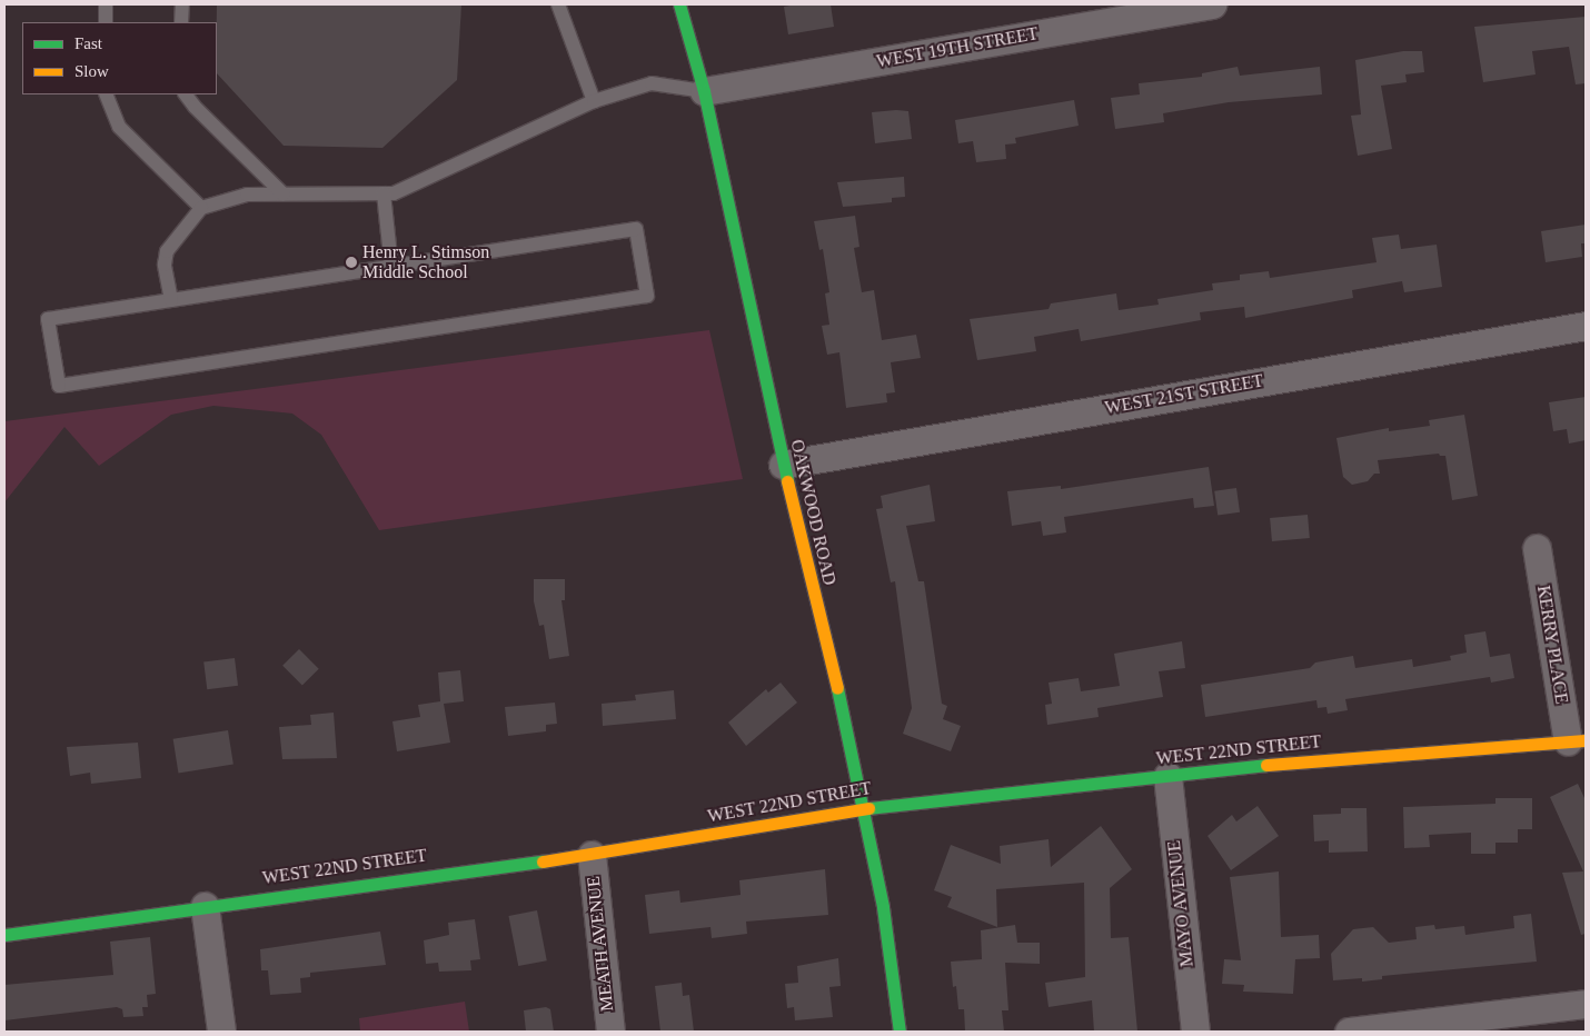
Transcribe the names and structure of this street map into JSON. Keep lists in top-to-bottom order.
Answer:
{
  "streets": {
    "street": [
      "WEST 19TH STREET",
      "WEST 21ST STREET",
      "OAKWOOD ROAD",
      "KERRY PLACE",
      "WEST 22ND STREET",
      "MAYO AVENUE",
      "MEATH AVENUE"
    ]
  },
  "crossings": [
    ["WEST 19TH STREET", "OAKWOOD ROAD"],
    ["WEST 21ST STREET", "OAKWOOD ROAD"],
    ["OAKWOOD ROAD", "WEST 22ND STREET"],
    ["KERRY PLACE", "WEST 22ND STREET"],
    ["WEST 22ND STREET", "MAYO AVENUE"],
    ["WEST 22ND STREET", "MEATH AVENUE"]
  ],
  "places": ["Henry L. Stimson Middle School"],
  "legend": ["Fast", "Slow"]
}
